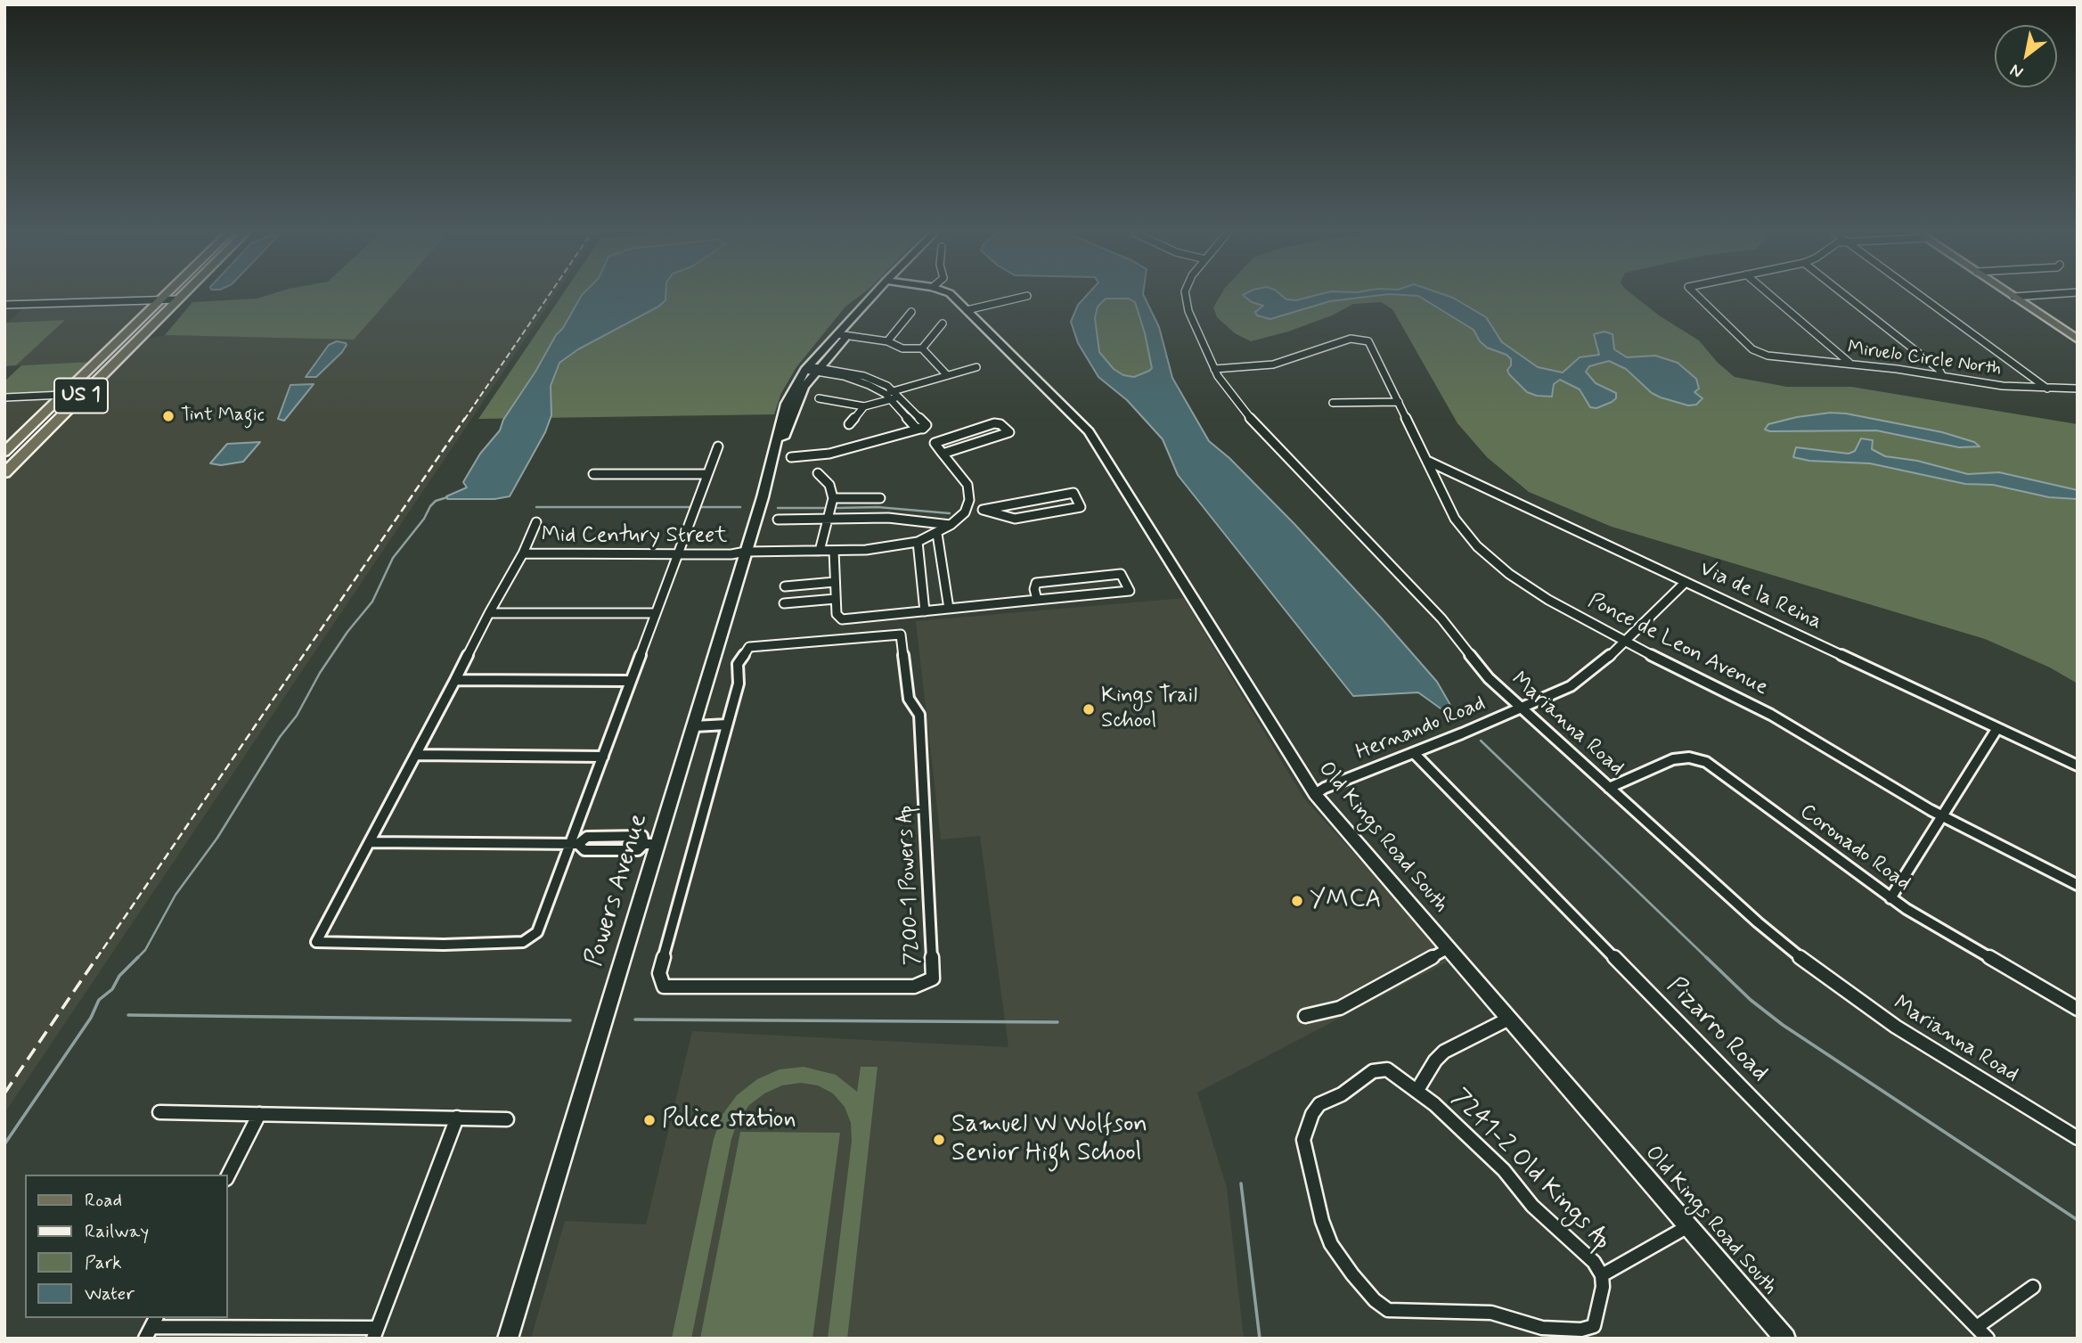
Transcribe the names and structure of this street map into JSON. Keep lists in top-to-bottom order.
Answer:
{
  "streets": {
    "main road": ["US 1"],
    "street": [
      "Miruelo Circle North",
      "Mid Century Street",
      "Via de la Reina",
      "Ponce de Leon Avenue",
      "Marianna Road",
      "Hernando Road",
      "Old Kings Road South",
      "Coronado Road",
      "7200-1 Powers Ap",
      "Powers Avenue",
      "Pizarro Road",
      "7241-2 Old Kings Ap"
    ]
  },
  "crossings": [
    ["Mid Century Street", "Powers Avenue"],
    ["Via de la Reina", "Ponce de Leon Avenue"],
    ["Via de la Reina", "Hernando Road"],
    ["Ponce de Leon Avenue", "Marianna Road"],
    ["Ponce de Leon Avenue", "Hernando Road"],
    ["Marianna Road", "Hernando Road"],
    ["Marianna Road", "Coronado Road"],
    ["Hernando Road", "Old Kings Road South"],
    ["Hernando Road", "Pizarro Road"]
  ],
  "places": [
    "Tint Magic",
    "Kings Trail School",
    "YMCA",
    "Police station",
    "Samuel W Wolfson Senior High School"
  ],
  "legend": [
    "Road",
    "Railway",
    "Park",
    "Water"
  ],
  "north": "bottom left"
}
